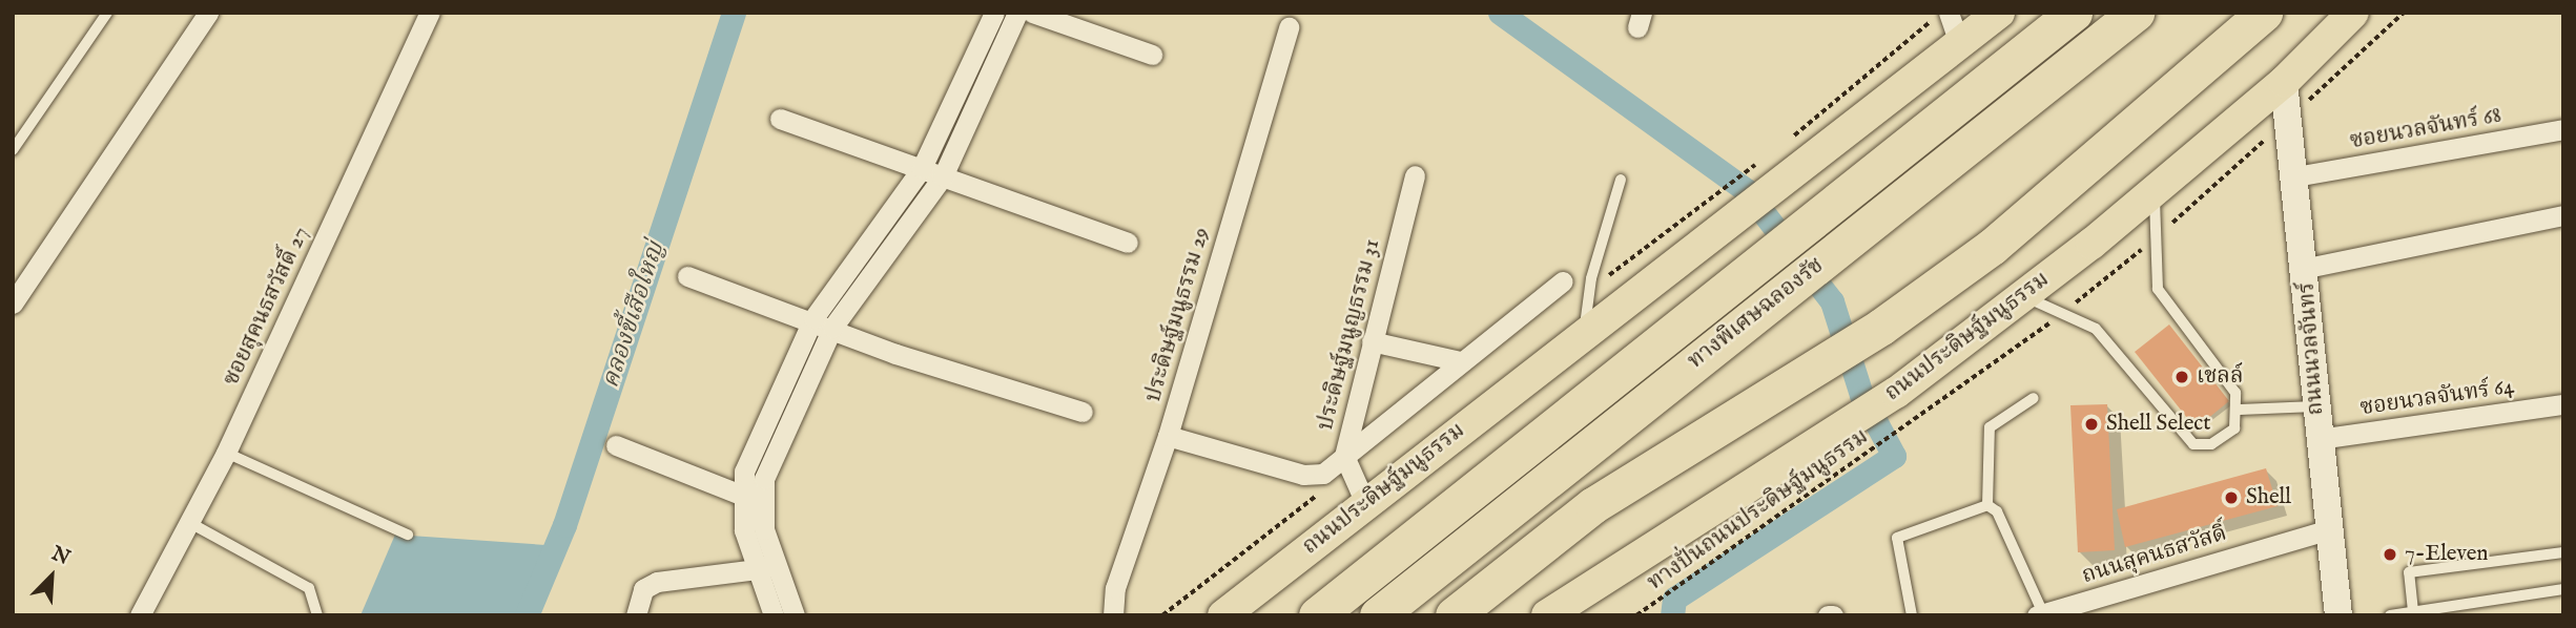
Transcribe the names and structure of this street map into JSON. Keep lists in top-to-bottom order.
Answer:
{
  "streets": {
    "highway": ["ทางพิเศษฉลองรัช"],
    "main road": ["ถนนประดิษฐ์มนูธรรม", "ถนนนวลจันทร์"],
    "street": [
      "ซอยนวลจันทร์ 68",
      "ซอยสุคนธสวัสดิ์ 27",
      "ประดิษฐ์มนูธรรม 29",
      "ประดิษฐ์มนูญธรรม 31",
      "ซอยนวลจันทร์ 64",
      "ถนนสุคนธสวัสดิ์"
    ],
    "path": ["ทางปั่นถนนประดิษฐ์มนูธรรม"]
  },
  "crossings": [
    ["ซอยนวลจันทร์ 68", "ถนนนวลจันทร์"],
    ["ประดิษฐ์มนูญธรรม 31", "ถนนประดิษฐ์มนูธรรม"],
    ["ถนนประดิษฐ์มนูธรรม", "ถนนนวลจันทร์"],
    ["ถนนนวลจันทร์", "ซอยนวลจันทร์ 64"],
    ["ถนนนวลจันทร์", "ถนนสุคนธสวัสดิ์"]
  ],
  "water": ["คลองขี้เสือใหญ่"],
  "places": [
    "เชลล์",
    "Shell Select",
    "Shell",
    "7-Eleven"
  ],
  "north": "top right"
}
